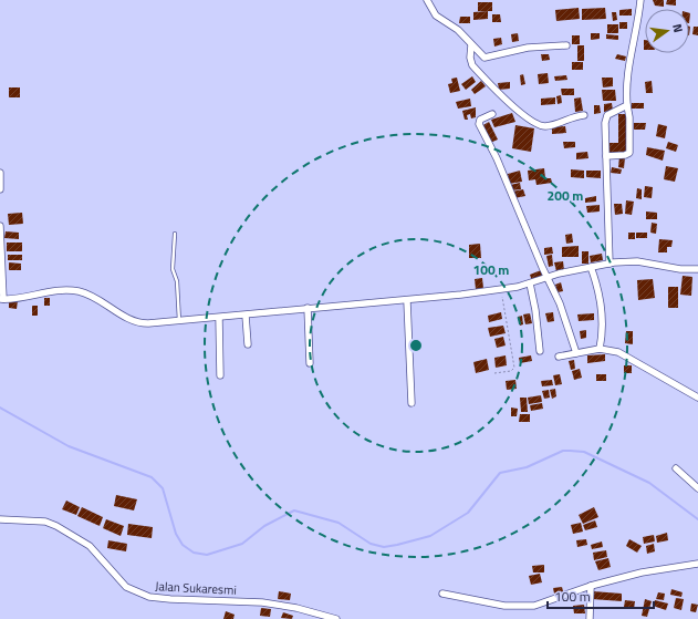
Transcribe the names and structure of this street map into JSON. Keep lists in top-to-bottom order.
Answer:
{
  "streets": {
    "street": ["Jalan Sukaresmi"]
  },
  "scale_bar": "100 m",
  "north": "right",
  "rings": ["200 m", "100 m"]
}
